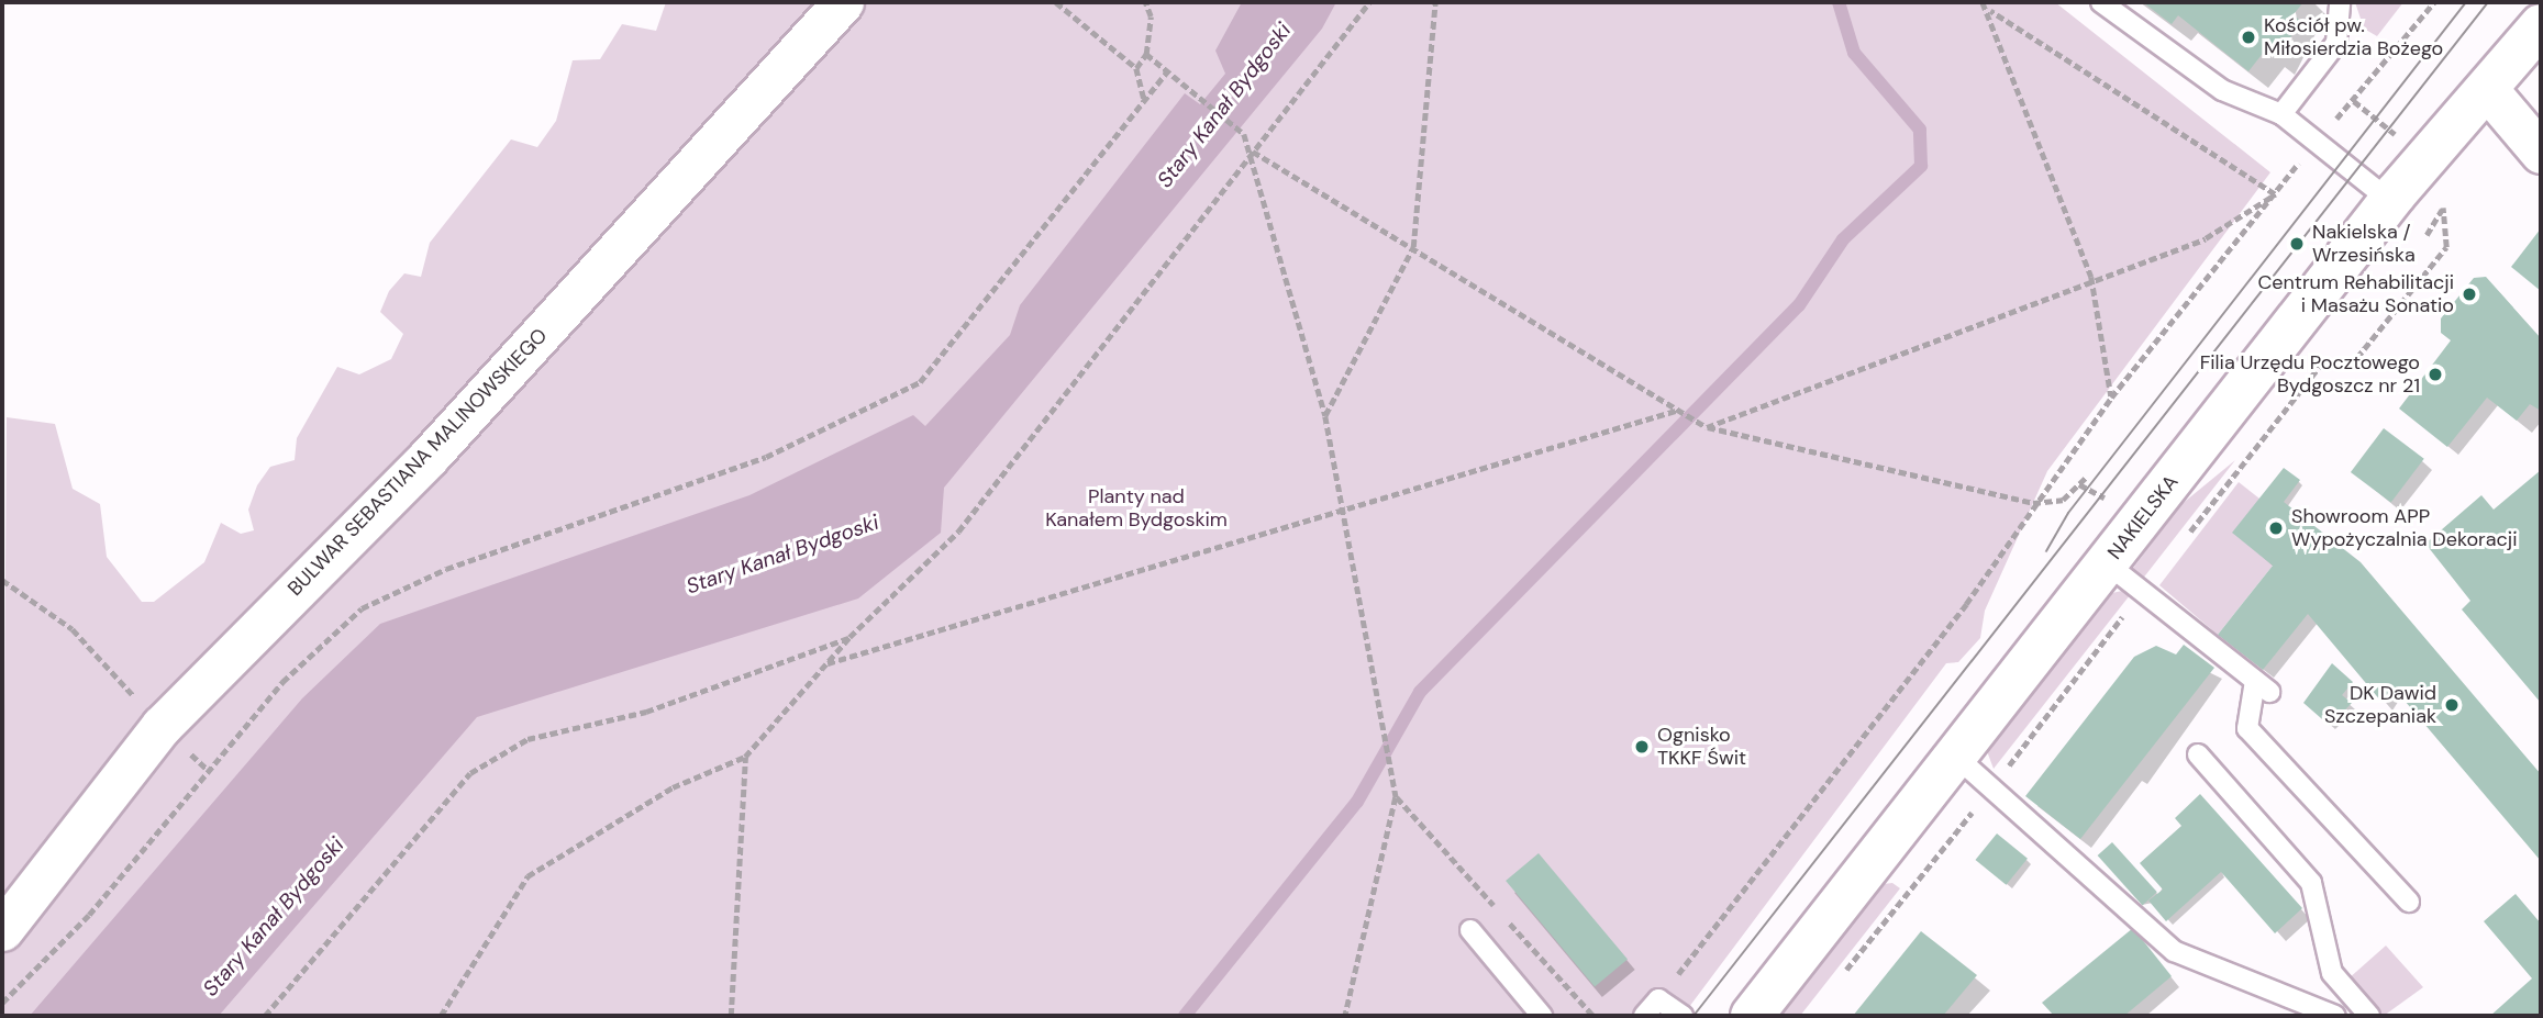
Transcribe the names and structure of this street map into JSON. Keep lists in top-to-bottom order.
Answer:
{
  "streets": {
    "main road": ["NAKIELSKA"],
    "street": ["BULWAR SEBASTIANA MALINOWSKIEGO"]
  },
  "water": ["Stary Kanał Bydgoski"],
  "parks": ["Planty nad Kanałem Bydgoskim"],
  "places": [
    "Kościół pw. Miłosierdzia Bożego",
    "Nakielska / Wrzesińska",
    "Centrum Rehabilitacji i Masażu Sonatio",
    "Filia Urzędu Pocztowego Bydgoszcz nr 21",
    "Showroom APP Wypożyczalnia Dekoracji",
    "DK Dawid Szczepaniak",
    "Ognisko TKKF Świt"
  ]
}
